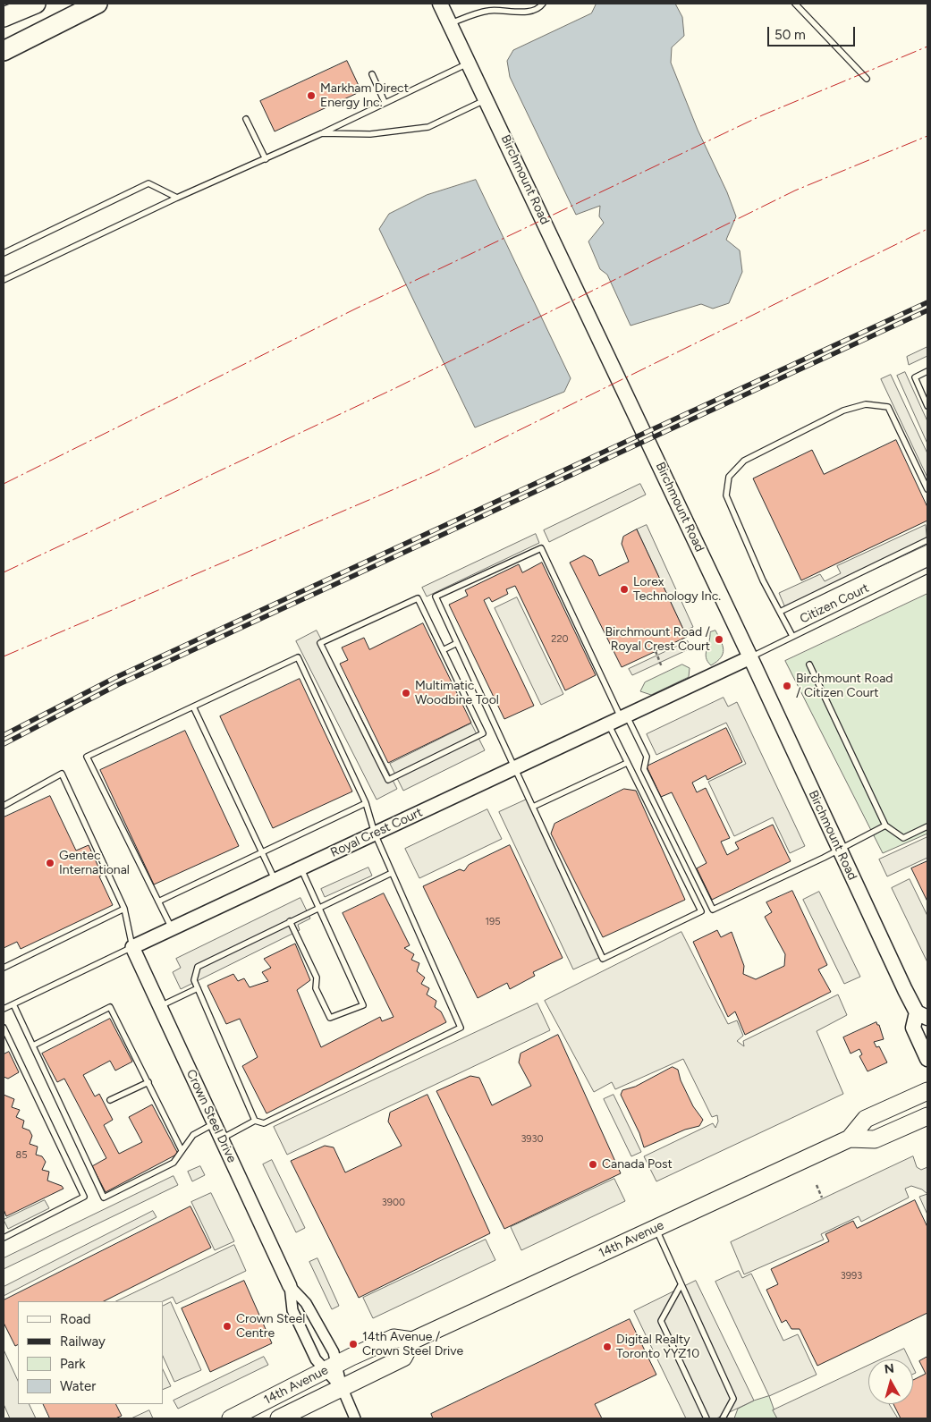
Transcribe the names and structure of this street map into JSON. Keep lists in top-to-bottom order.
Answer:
{
  "streets": {
    "main road": ["Birchmount Road", "14th Avenue"],
    "street": ["Royal Crest Court", "Crown Steel Drive"],
    "lane": ["Citizen Court"]
  },
  "crossings": [
    ["Birchmount Road", "Citizen Court"],
    ["Birchmount Road", "Royal Crest Court"],
    ["Citizen Court", "Royal Crest Court"],
    ["Royal Crest Court", "Crown Steel Drive"],
    ["Crown Steel Drive", "14th Avenue"]
  ],
  "places": [
    "Markham Direct Energy Inc.",
    "Lorex Technology Inc.",
    "Birchmount Road / Royal Crest Court",
    "Birchmount Road / Citizen Court",
    "Multimatic Woodbine Tool",
    "Gentec International",
    "Canada Post",
    "Crown Steel Centre",
    "14th Avenue / Crown Steel Drive",
    "Digital Realty Toronto YYZ10"
  ],
  "house_numbers": [
    "220",
    "195",
    "3930",
    "85",
    "3900",
    "3993"
  ],
  "legend": [
    "Road",
    "Railway",
    "Park",
    "Water"
  ],
  "scale_bar": "50 m",
  "north": "top"
}
